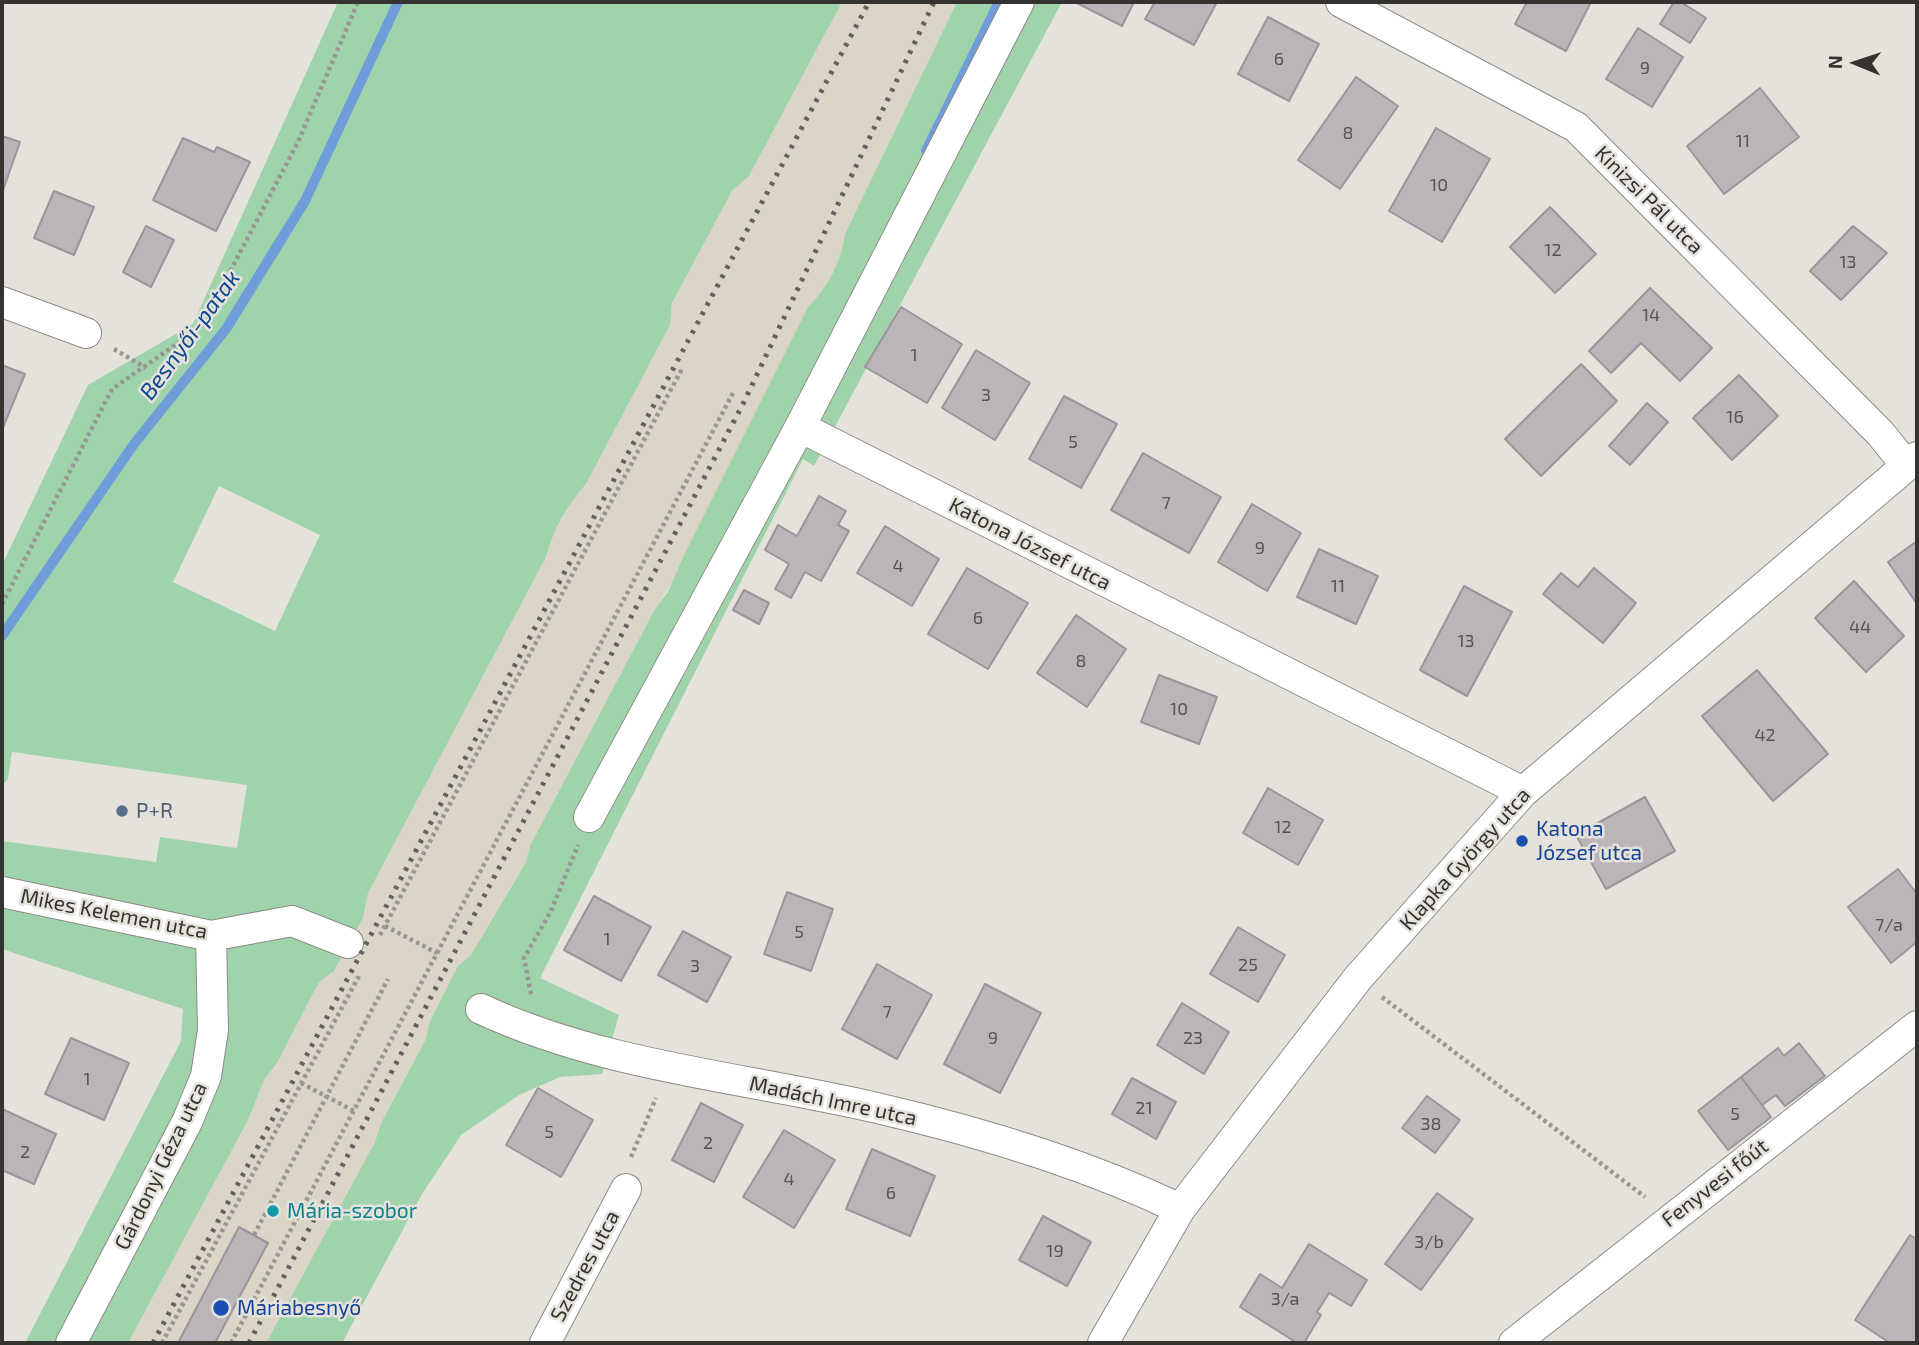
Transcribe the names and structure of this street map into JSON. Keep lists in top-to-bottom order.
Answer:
{
  "streets": {
    "street": [
      "Kinizsi Pál utca",
      "Katona József utca",
      "Klapka György utca",
      "Mikes Kelemen utca",
      "Madách Imre utca",
      "Gárdonyi Géza utca",
      "Fenyvesi főút",
      "Szedres utca"
    ]
  },
  "crossings": [
    ["Kinizsi Pál utca", "Klapka György utca"],
    ["Katona József utca", "Klapka György utca"],
    ["Klapka György utca", "Madách Imre utca"],
    ["Mikes Kelemen utca", "Gárdonyi Géza utca"]
  ],
  "water": ["Besnyői-patak"],
  "places": [
    "P+R",
    "Katona József utca",
    "Mária-szobor",
    "Máriabesnyő"
  ],
  "house_numbers": [
    "6",
    "9",
    "8",
    "11",
    "10",
    "12",
    "13",
    "14",
    "1",
    "3",
    "16",
    "5",
    "7",
    "9",
    "4",
    "11",
    "6",
    "44",
    "13",
    "8",
    "10",
    "42",
    "12",
    "7/a",
    "5",
    "1",
    "25",
    "3",
    "7",
    "9",
    "23",
    "1",
    "21",
    "5",
    "38",
    "5",
    "2",
    "2",
    "4",
    "6",
    "3/b",
    "19",
    "3/a"
  ],
  "north": "left"
}
